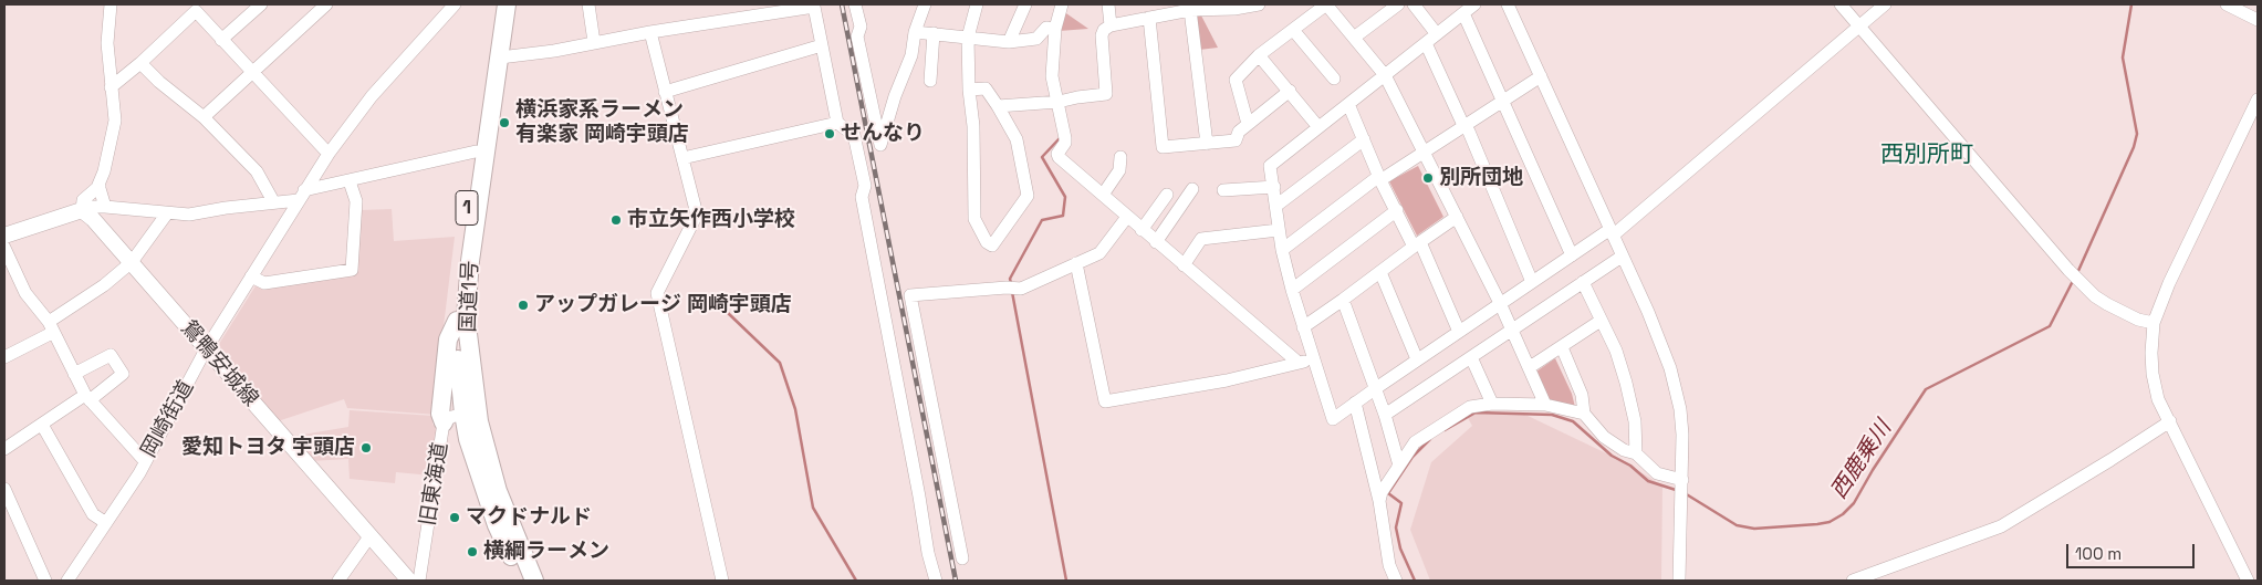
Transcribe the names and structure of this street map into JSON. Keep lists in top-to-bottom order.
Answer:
{
  "streets": {
    "highway": ["1", "国道1号"],
    "main road": ["鴛鴨安城線"],
    "street": ["岡崎街道", "旧東海道"]
  },
  "crossings": [
    ["国道1号", "旧東海道"],
    ["鴛鴨安城線", "岡崎街道"]
  ],
  "districts": ["西別所町"],
  "water": ["西鹿乗川"],
  "places": [
    "横浜家系ラーメン 有楽家 岡崎宇頭店",
    "せんなり",
    "別所団地",
    "市立矢作西小学校",
    "アップガレージ 岡崎宇頭店",
    "愛知トヨタ 宇頭店",
    "マクドナルド",
    "横綱ラーメン"
  ],
  "scale_bar": "100 m"
}
